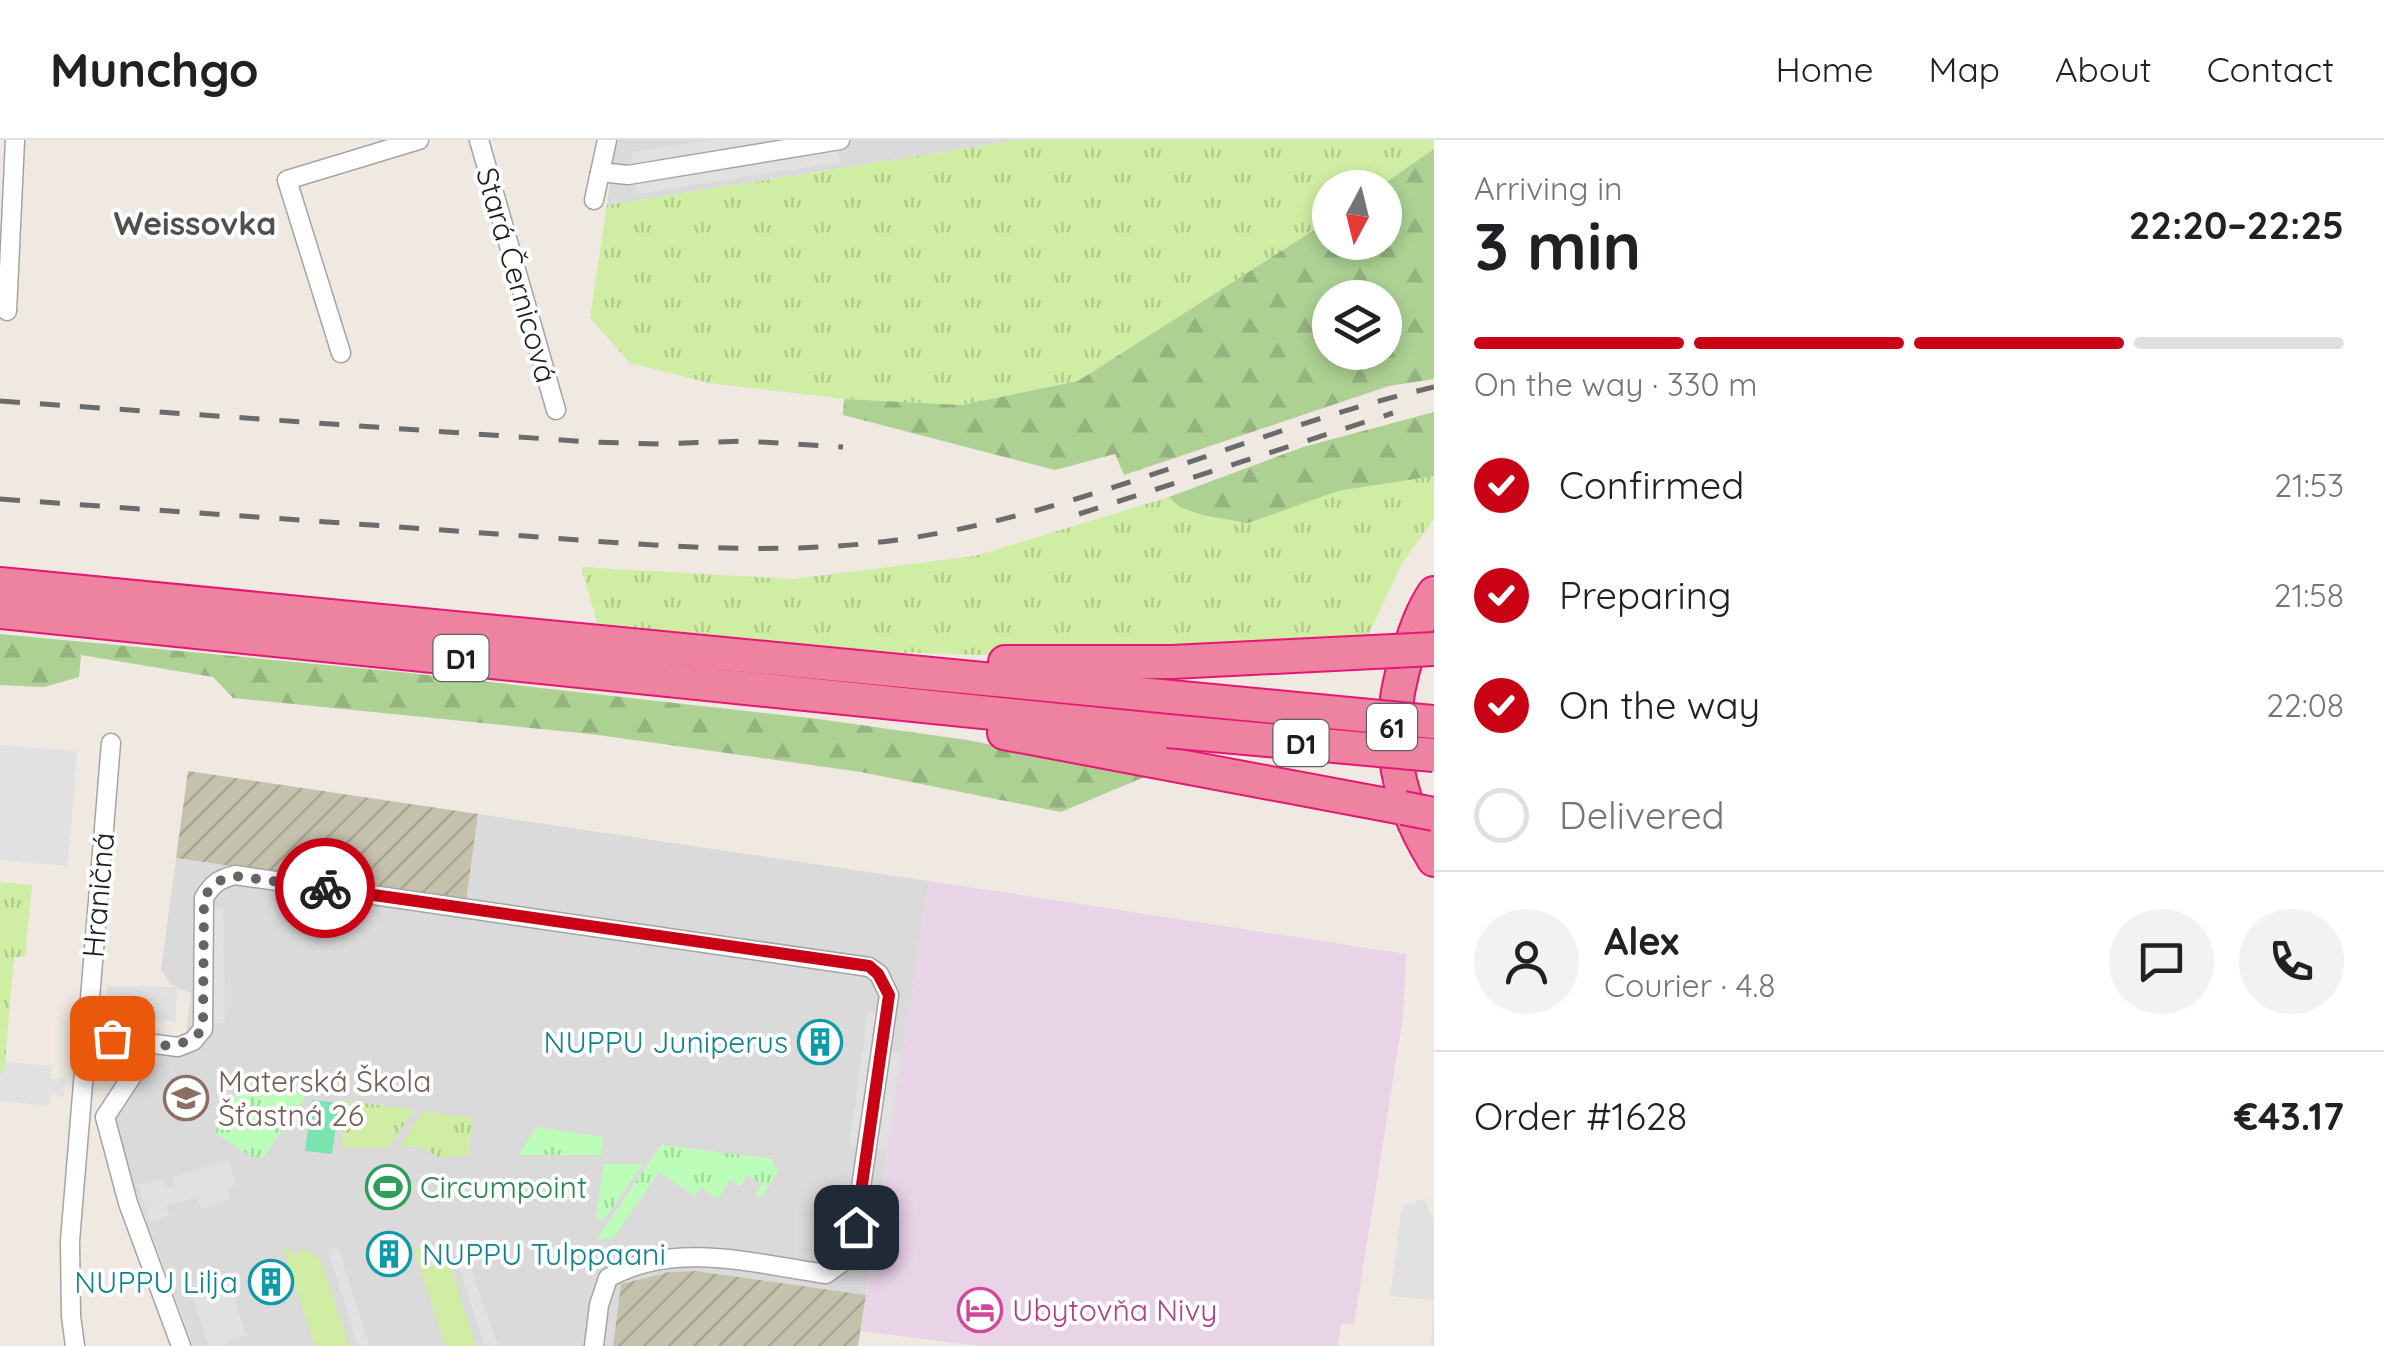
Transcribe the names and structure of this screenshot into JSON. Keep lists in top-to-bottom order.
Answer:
{
  "streets": {
    "highway": ["D1", "61"],
    "street": ["Stará Černicová", "Hraničná"]
  },
  "districts": ["Weissovka"],
  "places": {
    "building": ["NUPPU Juniperus", "NUPPU Tulppaani", "NUPPU Lilja"],
    "school or university": ["Materská Škola Šťastná 26"],
    "sports": ["Circumpoint"],
    "hotel": ["Ubytovňa Nivy"]
  },
  "north": "bottom",
  "page": {
    "header": "Munchgo",
    "nav": [
      "Home",
      "Map",
      "About",
      "Contact"
    ],
    "heading": ["3 min", "Arriving in", "22:20–22:25"],
    "panel": [
      "Alex",
      "Courier · 4.8",
      "Order #1628",
      "€43.17"
    ],
    "bar": "On the way · 330 m",
    "list": [
      ["Confirmed", "21:53"],
      ["Preparing", "21:58"],
      ["On the way", "22:08"],
      "Delivered"
    ]
  }
}
